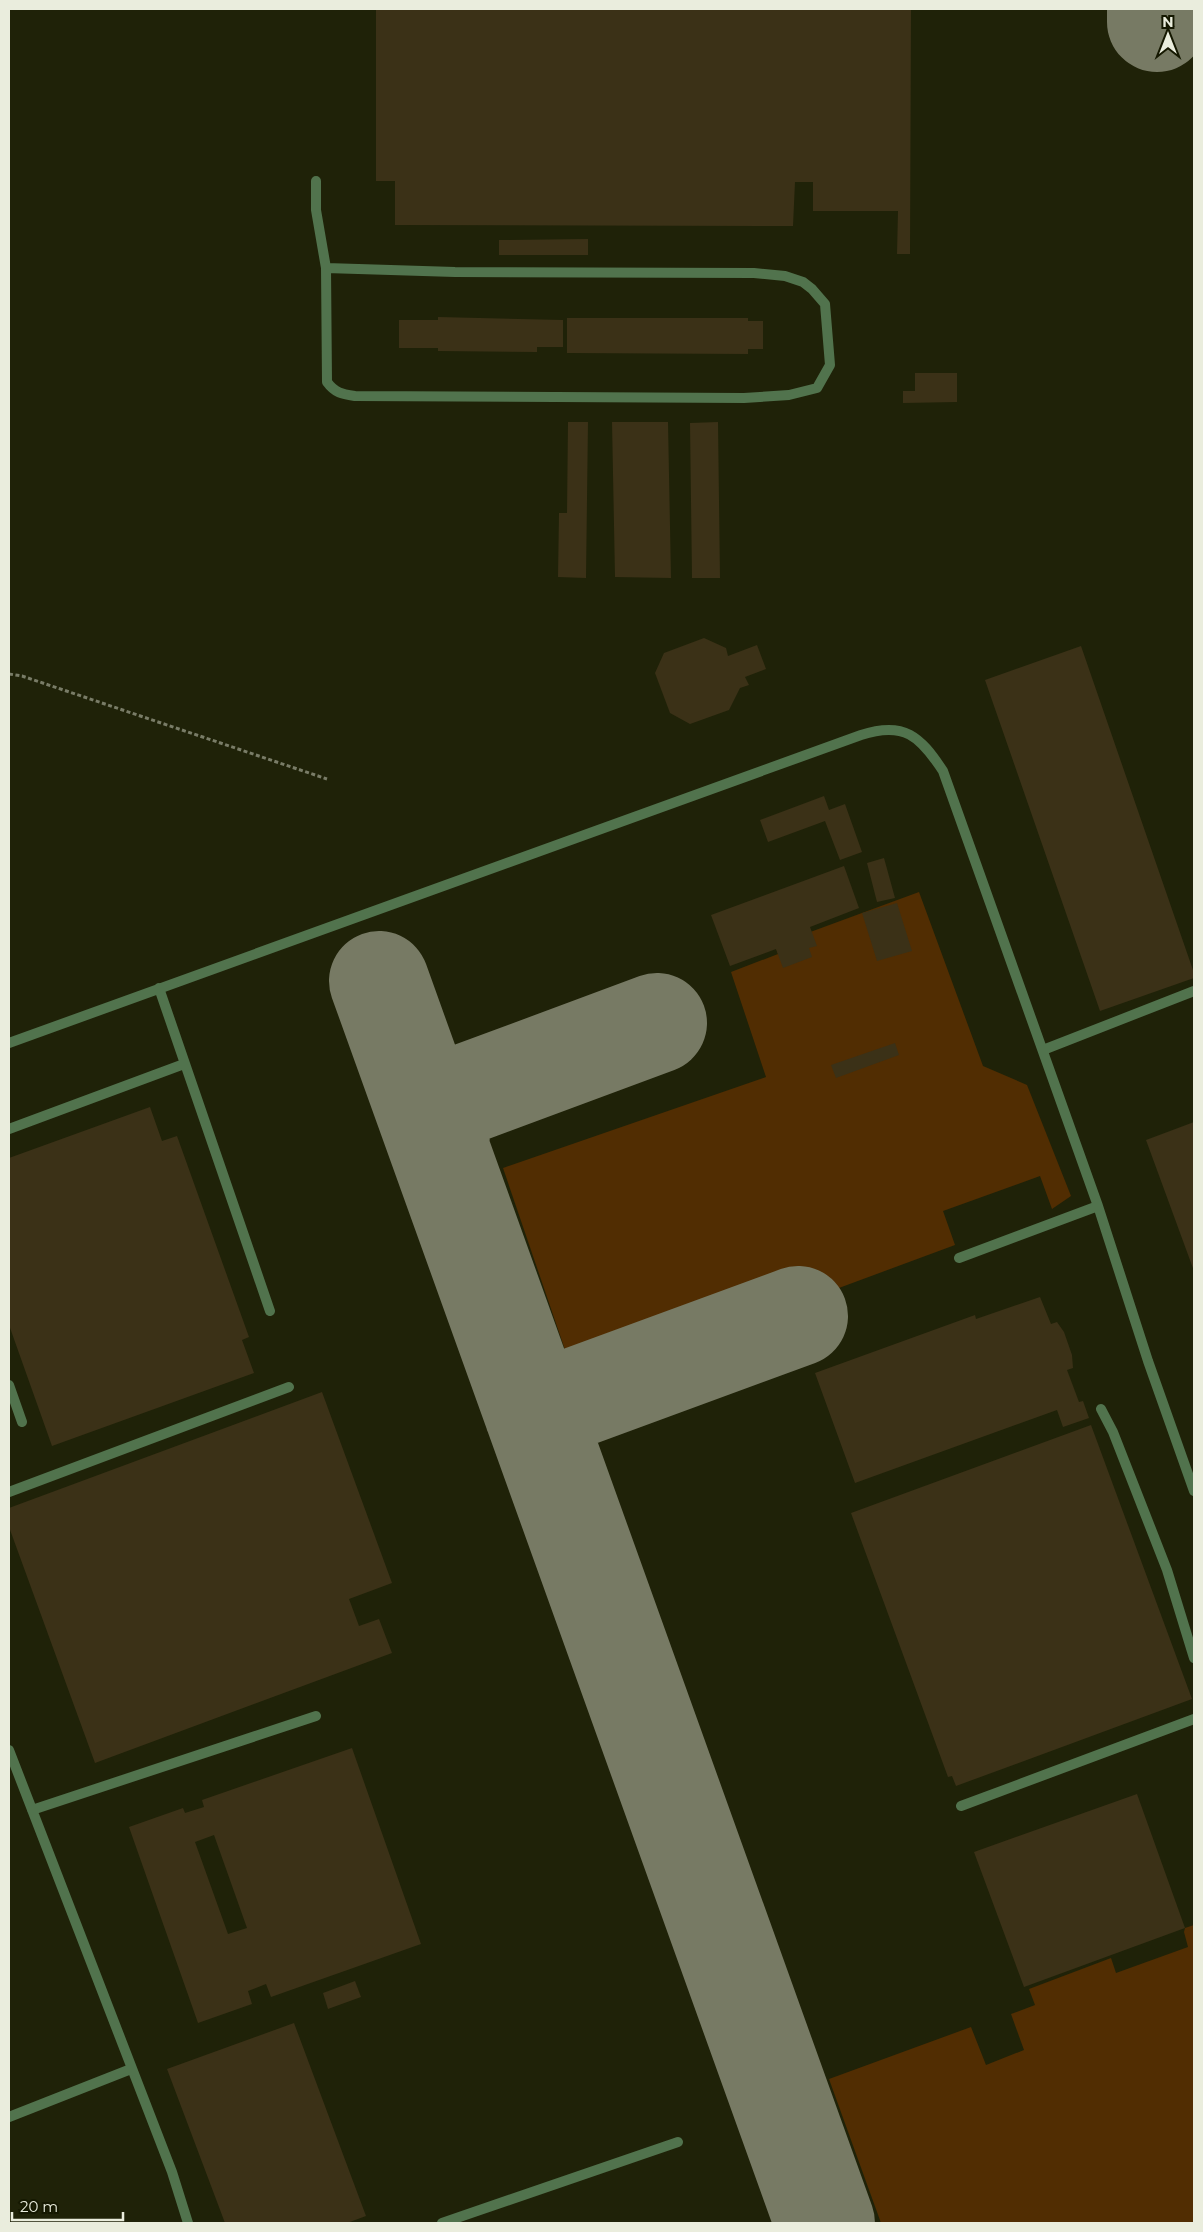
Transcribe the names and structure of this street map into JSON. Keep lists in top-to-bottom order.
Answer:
{
  "scale_bar": "20 m",
  "north": "top"
}
